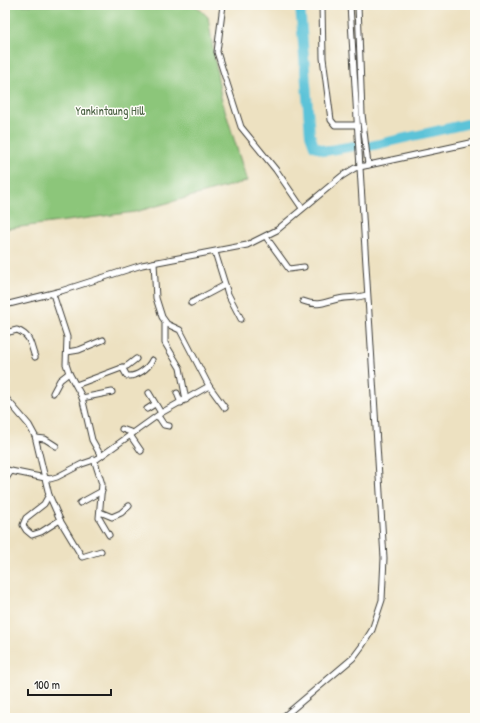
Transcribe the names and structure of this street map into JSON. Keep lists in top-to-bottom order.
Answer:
{
  "parks": ["Yankintaung Hill"],
  "scale_bar": "100 m"
}
